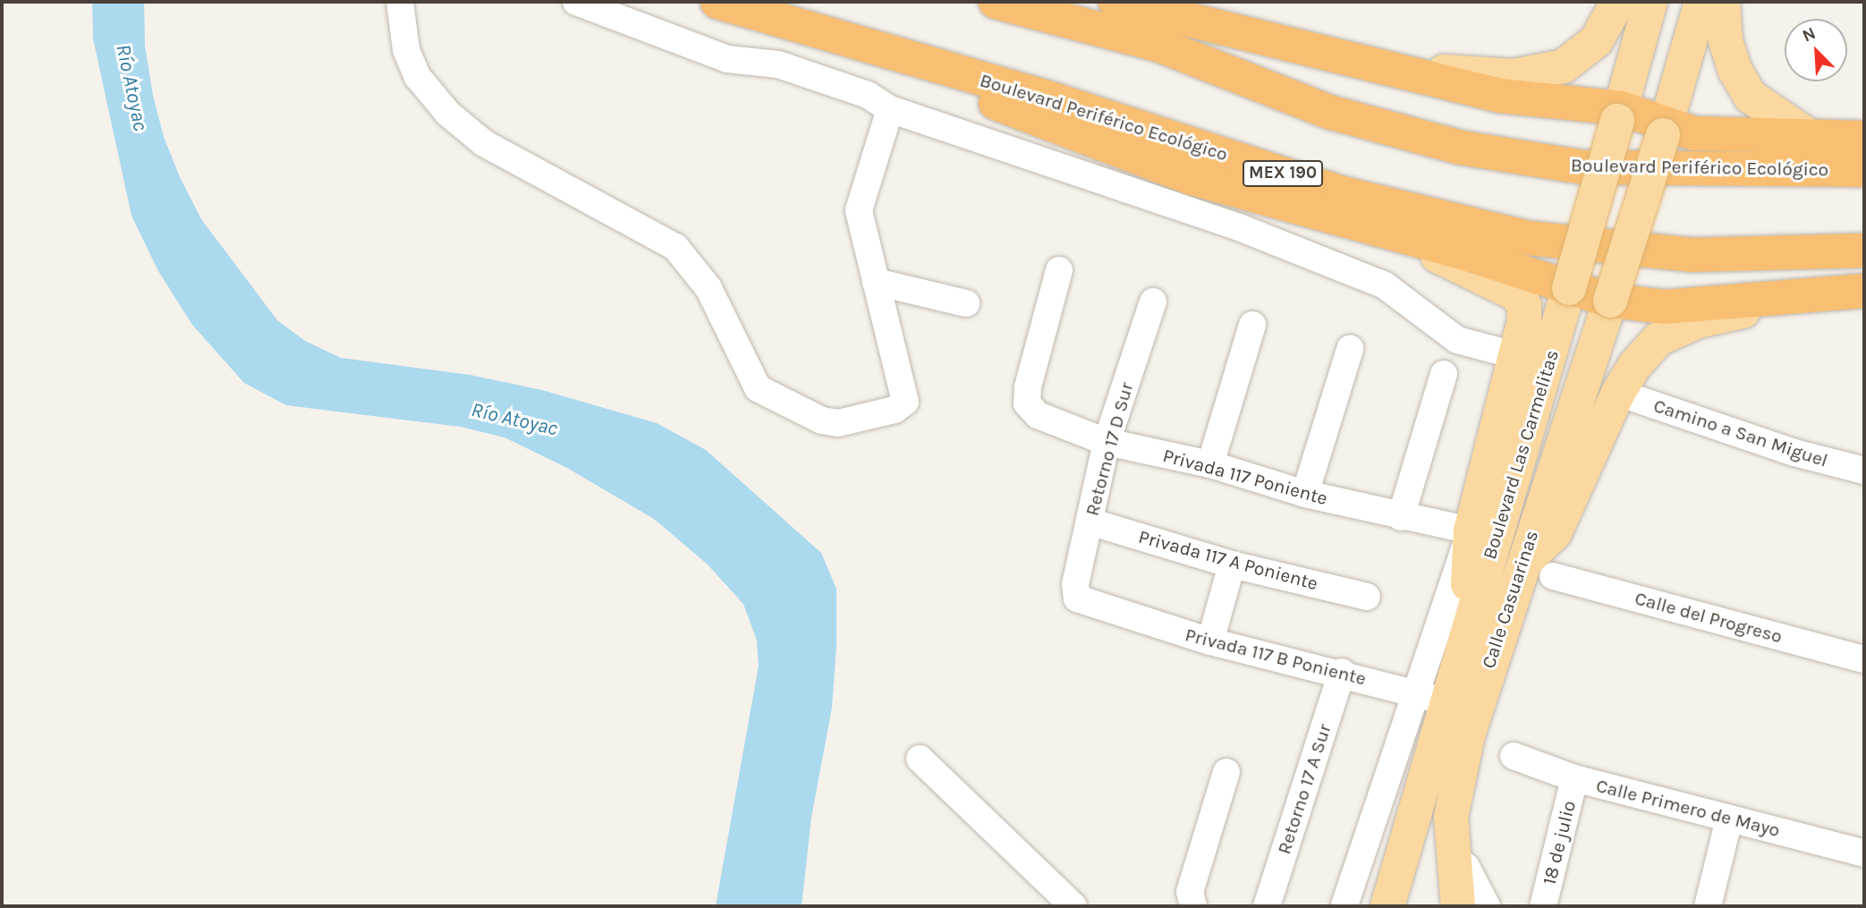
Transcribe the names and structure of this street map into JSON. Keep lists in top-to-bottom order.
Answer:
{
  "streets": {
    "highway": ["Boulevard Periférico Ecológico", "MEX 190"],
    "main road": ["Boulevard Las Carmelitas", "Calle Casuarinas"],
    "street": [
      "Camino a San Miguel",
      "Retorno 17 D Sur",
      "Privada 117 Poniente",
      "Privada 117 A Poniente",
      "Calle del Progreso",
      "Privada 117 B Poniente",
      "Retorno 17 A Sur",
      "Calle Primero de Mayo",
      "18 de julio"
    ]
  },
  "crossings": [
    ["Retorno 17 D Sur", "Privada 117 Poniente"],
    ["Retorno 17 D Sur", "Privada 117 A Poniente"],
    ["Retorno 17 D Sur", "Privada 117 B Poniente"],
    ["Boulevard Las Carmelitas", "Calle Casuarinas"],
    ["Boulevard Las Carmelitas", "Privada 117 B Poniente"],
    ["Calle Casuarinas", "Calle del Progreso"],
    ["Calle Casuarinas", "Privada 117 B Poniente"],
    ["Privada 117 B Poniente", "Retorno 17 A Sur"],
    ["Calle Primero de Mayo", "18 de julio"]
  ],
  "water": ["Río Atoyac"],
  "north": "top left"
}
